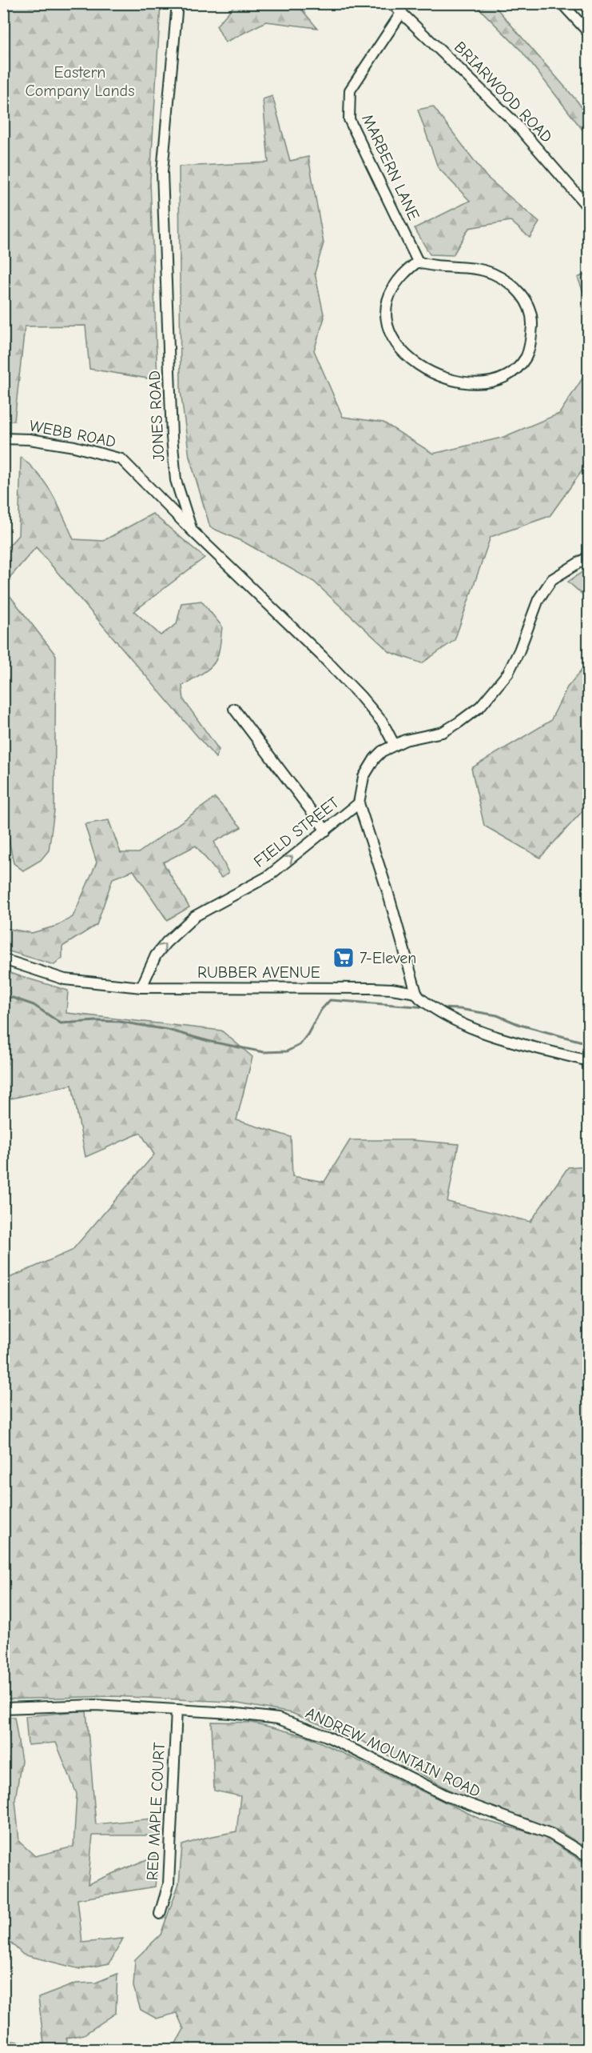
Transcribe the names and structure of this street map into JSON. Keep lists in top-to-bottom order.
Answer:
{
  "streets": {
    "street": [
      "BRIARWOOD ROAD",
      "MARBERN LANE",
      "JONES ROAD",
      "WEBB ROAD",
      "FIELD STREET",
      "RUBBER AVENUE",
      "ANDREW MOUNTAIN ROAD",
      "RED MAPLE COURT"
    ]
  },
  "crossings": [
    ["BRIARWOOD ROAD", "MARBERN LANE"],
    ["JONES ROAD", "WEBB ROAD"],
    ["JONES ROAD", "FIELD STREET"],
    ["FIELD STREET", "RUBBER AVENUE"],
    ["ANDREW MOUNTAIN ROAD", "RED MAPLE COURT"]
  ],
  "one_way": ["FIELD STREET"],
  "parks": ["Eastern Company Lands"],
  "places": {
    "supermarket": ["7-Eleven"]
  }
}
